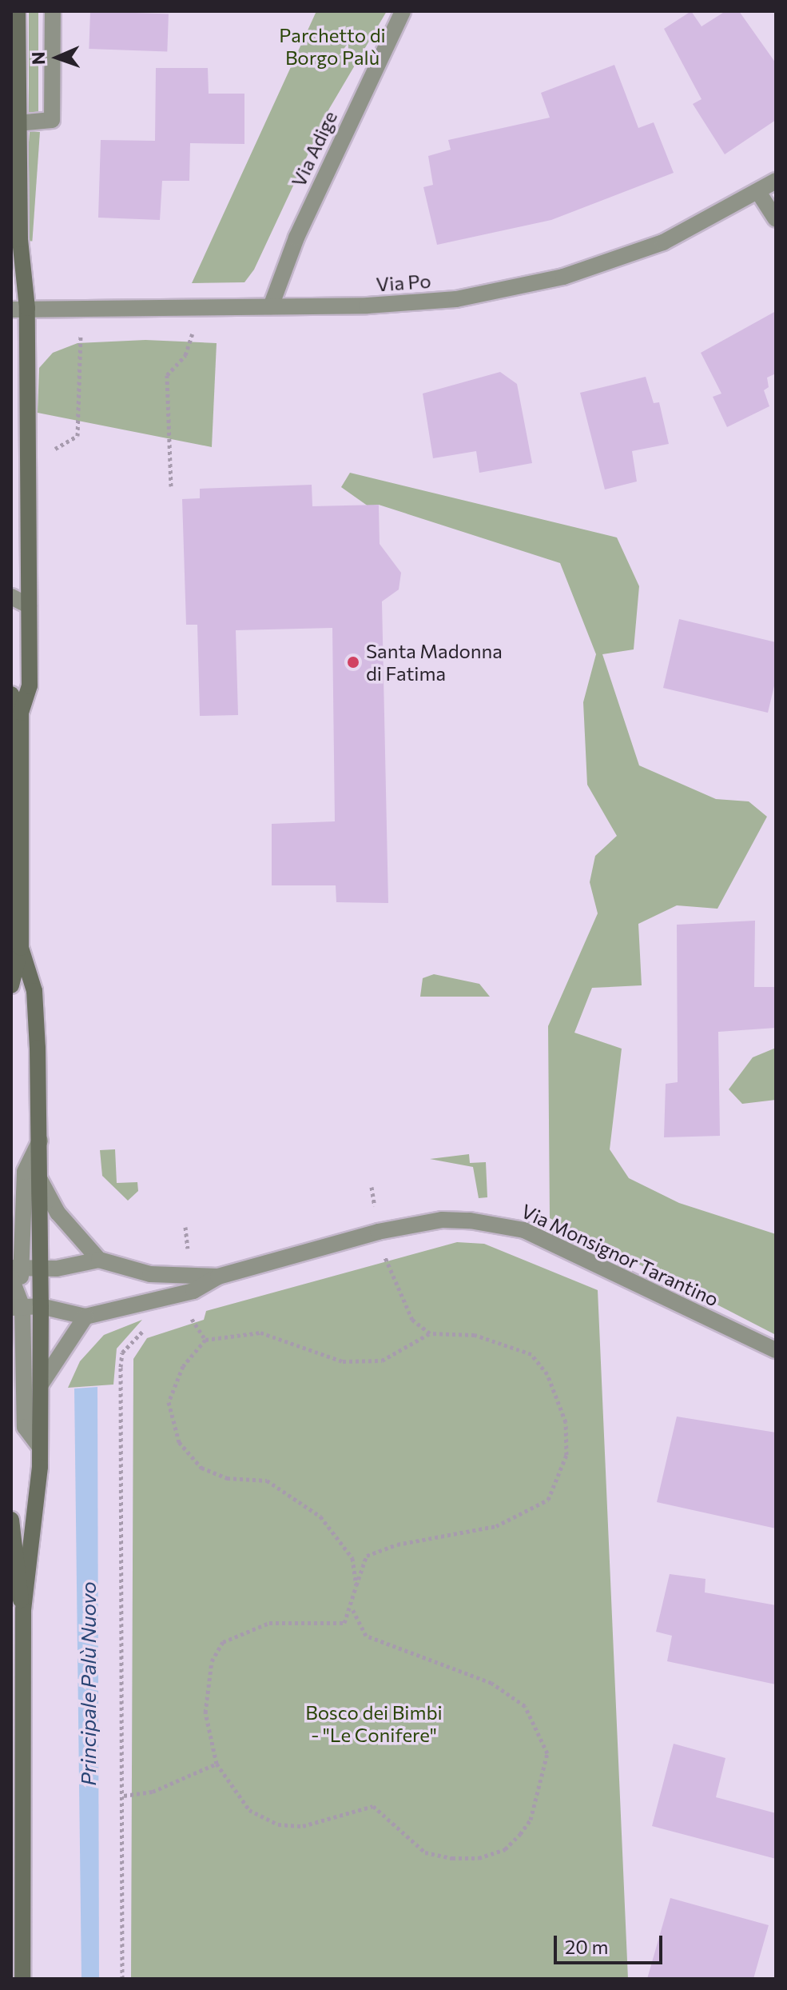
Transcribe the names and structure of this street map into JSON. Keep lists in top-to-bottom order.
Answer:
{
  "streets": {
    "street": ["Via Adige", "Via Po", "Via Monsignor Tarantino"]
  },
  "crossings": [
    ["Via Adige", "Via Po"]
  ],
  "water": ["Principale Palù Nuovo"],
  "parks": ["Parchetto di Borgo Palù", "Bosco dei Bimbi - \"Le Conifere\""],
  "places": ["Santa Madonna di Fatima"],
  "scale_bar": "20 m",
  "north": "left"
}
